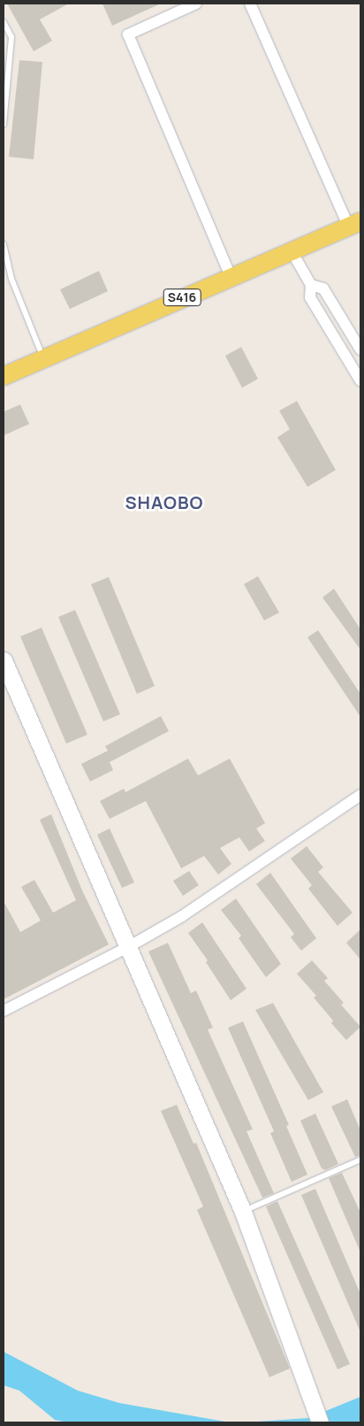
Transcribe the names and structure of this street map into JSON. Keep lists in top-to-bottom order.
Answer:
{
  "streets": {
    "main road": ["S416"]
  },
  "districts": ["SHAOBO"]
}
